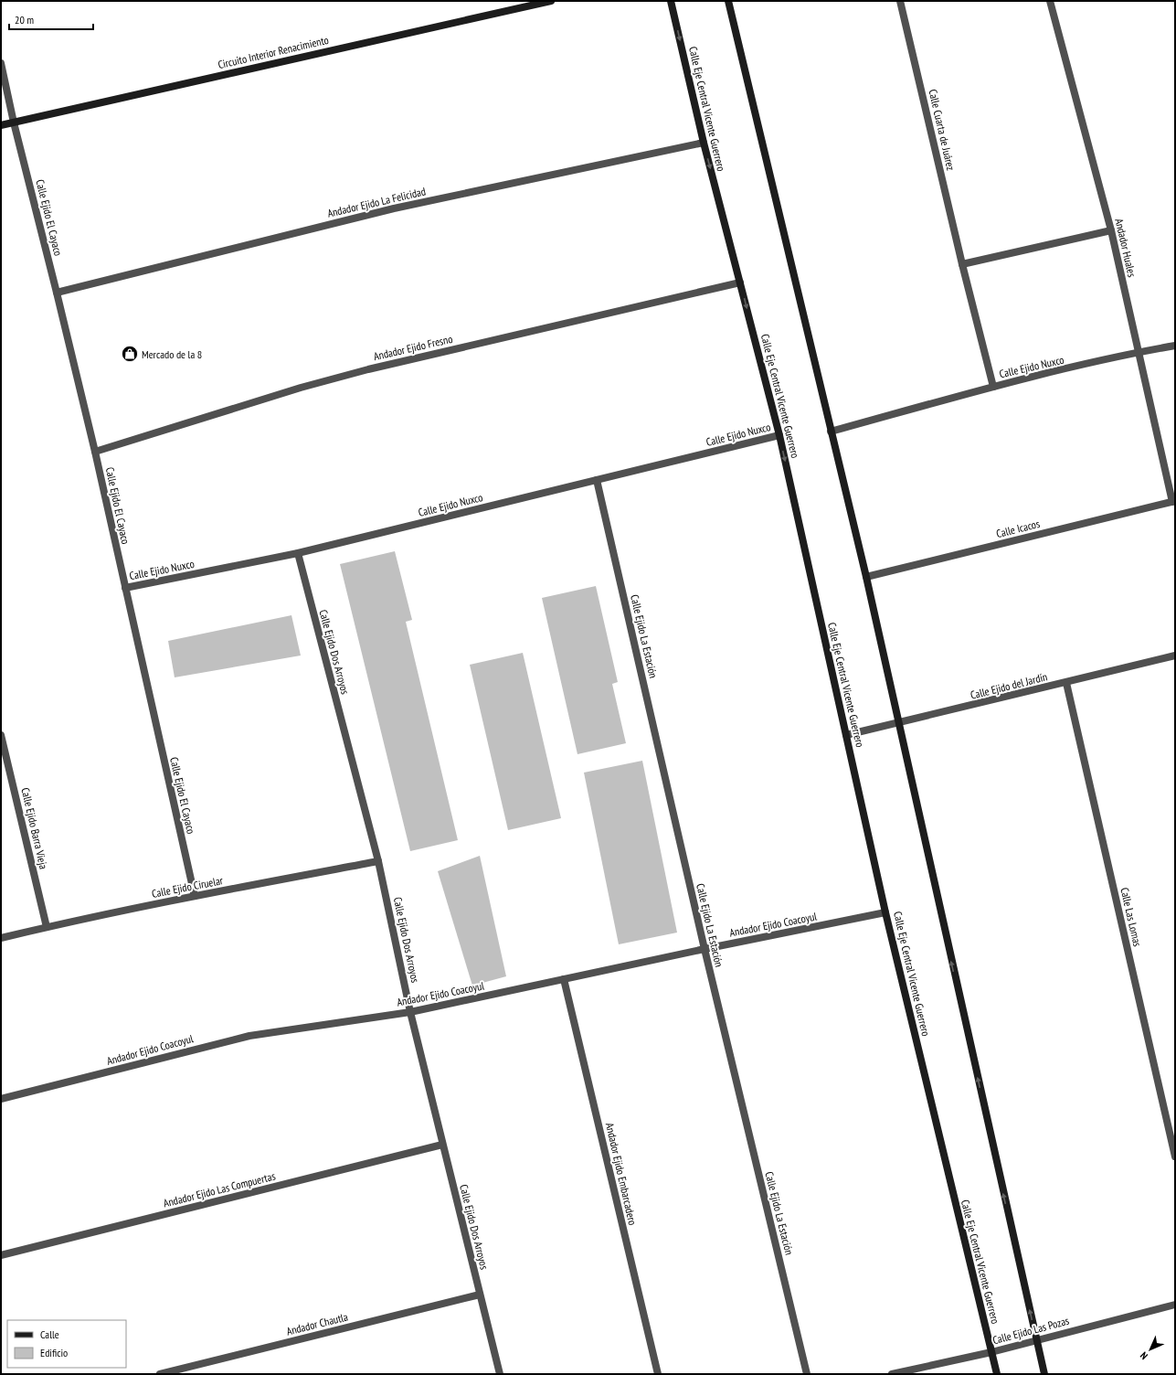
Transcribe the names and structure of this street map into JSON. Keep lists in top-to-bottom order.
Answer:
{
  "streets": {
    "main road": ["Circuito Interior Renacimiento", "Calle Eje Central Vicente Guerrero"],
    "street": [
      "Calle Cuarta de Juárez",
      "Andador Ejido La Felicidad",
      "Calle Ejido El Cayaco",
      "Andador Huales",
      "Andador Ejido Fresno",
      "Calle Ejido Nuxco",
      "Calle Icacos",
      "Calle Ejido La Estación",
      "Calle Ejido Dos Arroyos",
      "Calle Ejido del Jardín",
      "Calle Ejido Barra Vieja",
      "Calle Ejido Ciruelar",
      "Calle Las Lomas",
      "Andador Ejido Coacoyul",
      "Andador Ejido Embarcadero",
      "Andador Ejido Las Compuertas",
      "Andador Chautla",
      "Calle Ejido Las Pozas"
    ]
  },
  "crossings": [
    ["Circuito Interior Renacimiento", "Calle Ejido El Cayaco"],
    ["Calle Eje Central Vicente Guerrero", "Andador Ejido La Felicidad"],
    ["Calle Eje Central Vicente Guerrero", "Andador Ejido Fresno"],
    ["Calle Eje Central Vicente Guerrero", "Calle Ejido Nuxco"],
    ["Calle Eje Central Vicente Guerrero", "Calle Ejido del Jardín"],
    ["Calle Eje Central Vicente Guerrero", "Andador Ejido Coacoyul"],
    ["Calle Eje Central Vicente Guerrero", "Calle Ejido Las Pozas"],
    ["Calle Cuarta de Juárez", "Calle Ejido Nuxco"],
    ["Andador Ejido La Felicidad", "Calle Ejido El Cayaco"],
    ["Calle Ejido El Cayaco", "Andador Ejido Fresno"],
    ["Calle Ejido El Cayaco", "Calle Ejido Nuxco"],
    ["Calle Ejido El Cayaco", "Calle Ejido Ciruelar"],
    ["Andador Huales", "Calle Ejido Nuxco"],
    ["Andador Huales", "Calle Icacos"],
    ["Calle Ejido Nuxco", "Calle Ejido La Estación"],
    ["Calle Ejido Nuxco", "Calle Ejido Dos Arroyos"],
    ["Calle Ejido La Estación", "Andador Ejido Coacoyul"],
    ["Calle Ejido Dos Arroyos", "Calle Ejido Ciruelar"],
    ["Calle Ejido Dos Arroyos", "Andador Ejido Coacoyul"],
    ["Calle Ejido Dos Arroyos", "Andador Ejido Las Compuertas"],
    ["Calle Ejido Dos Arroyos", "Andador Chautla"],
    ["Calle Ejido del Jardín", "Calle Las Lomas"],
    ["Calle Ejido Barra Vieja", "Calle Ejido Ciruelar"],
    ["Andador Ejido Coacoyul", "Andador Ejido Embarcadero"]
  ],
  "places": {
    "shop": ["Mercado de la 8"]
  },
  "legend": ["Calle", "Edificio"],
  "scale_bar": "20 m",
  "north": "bottom left"
}
